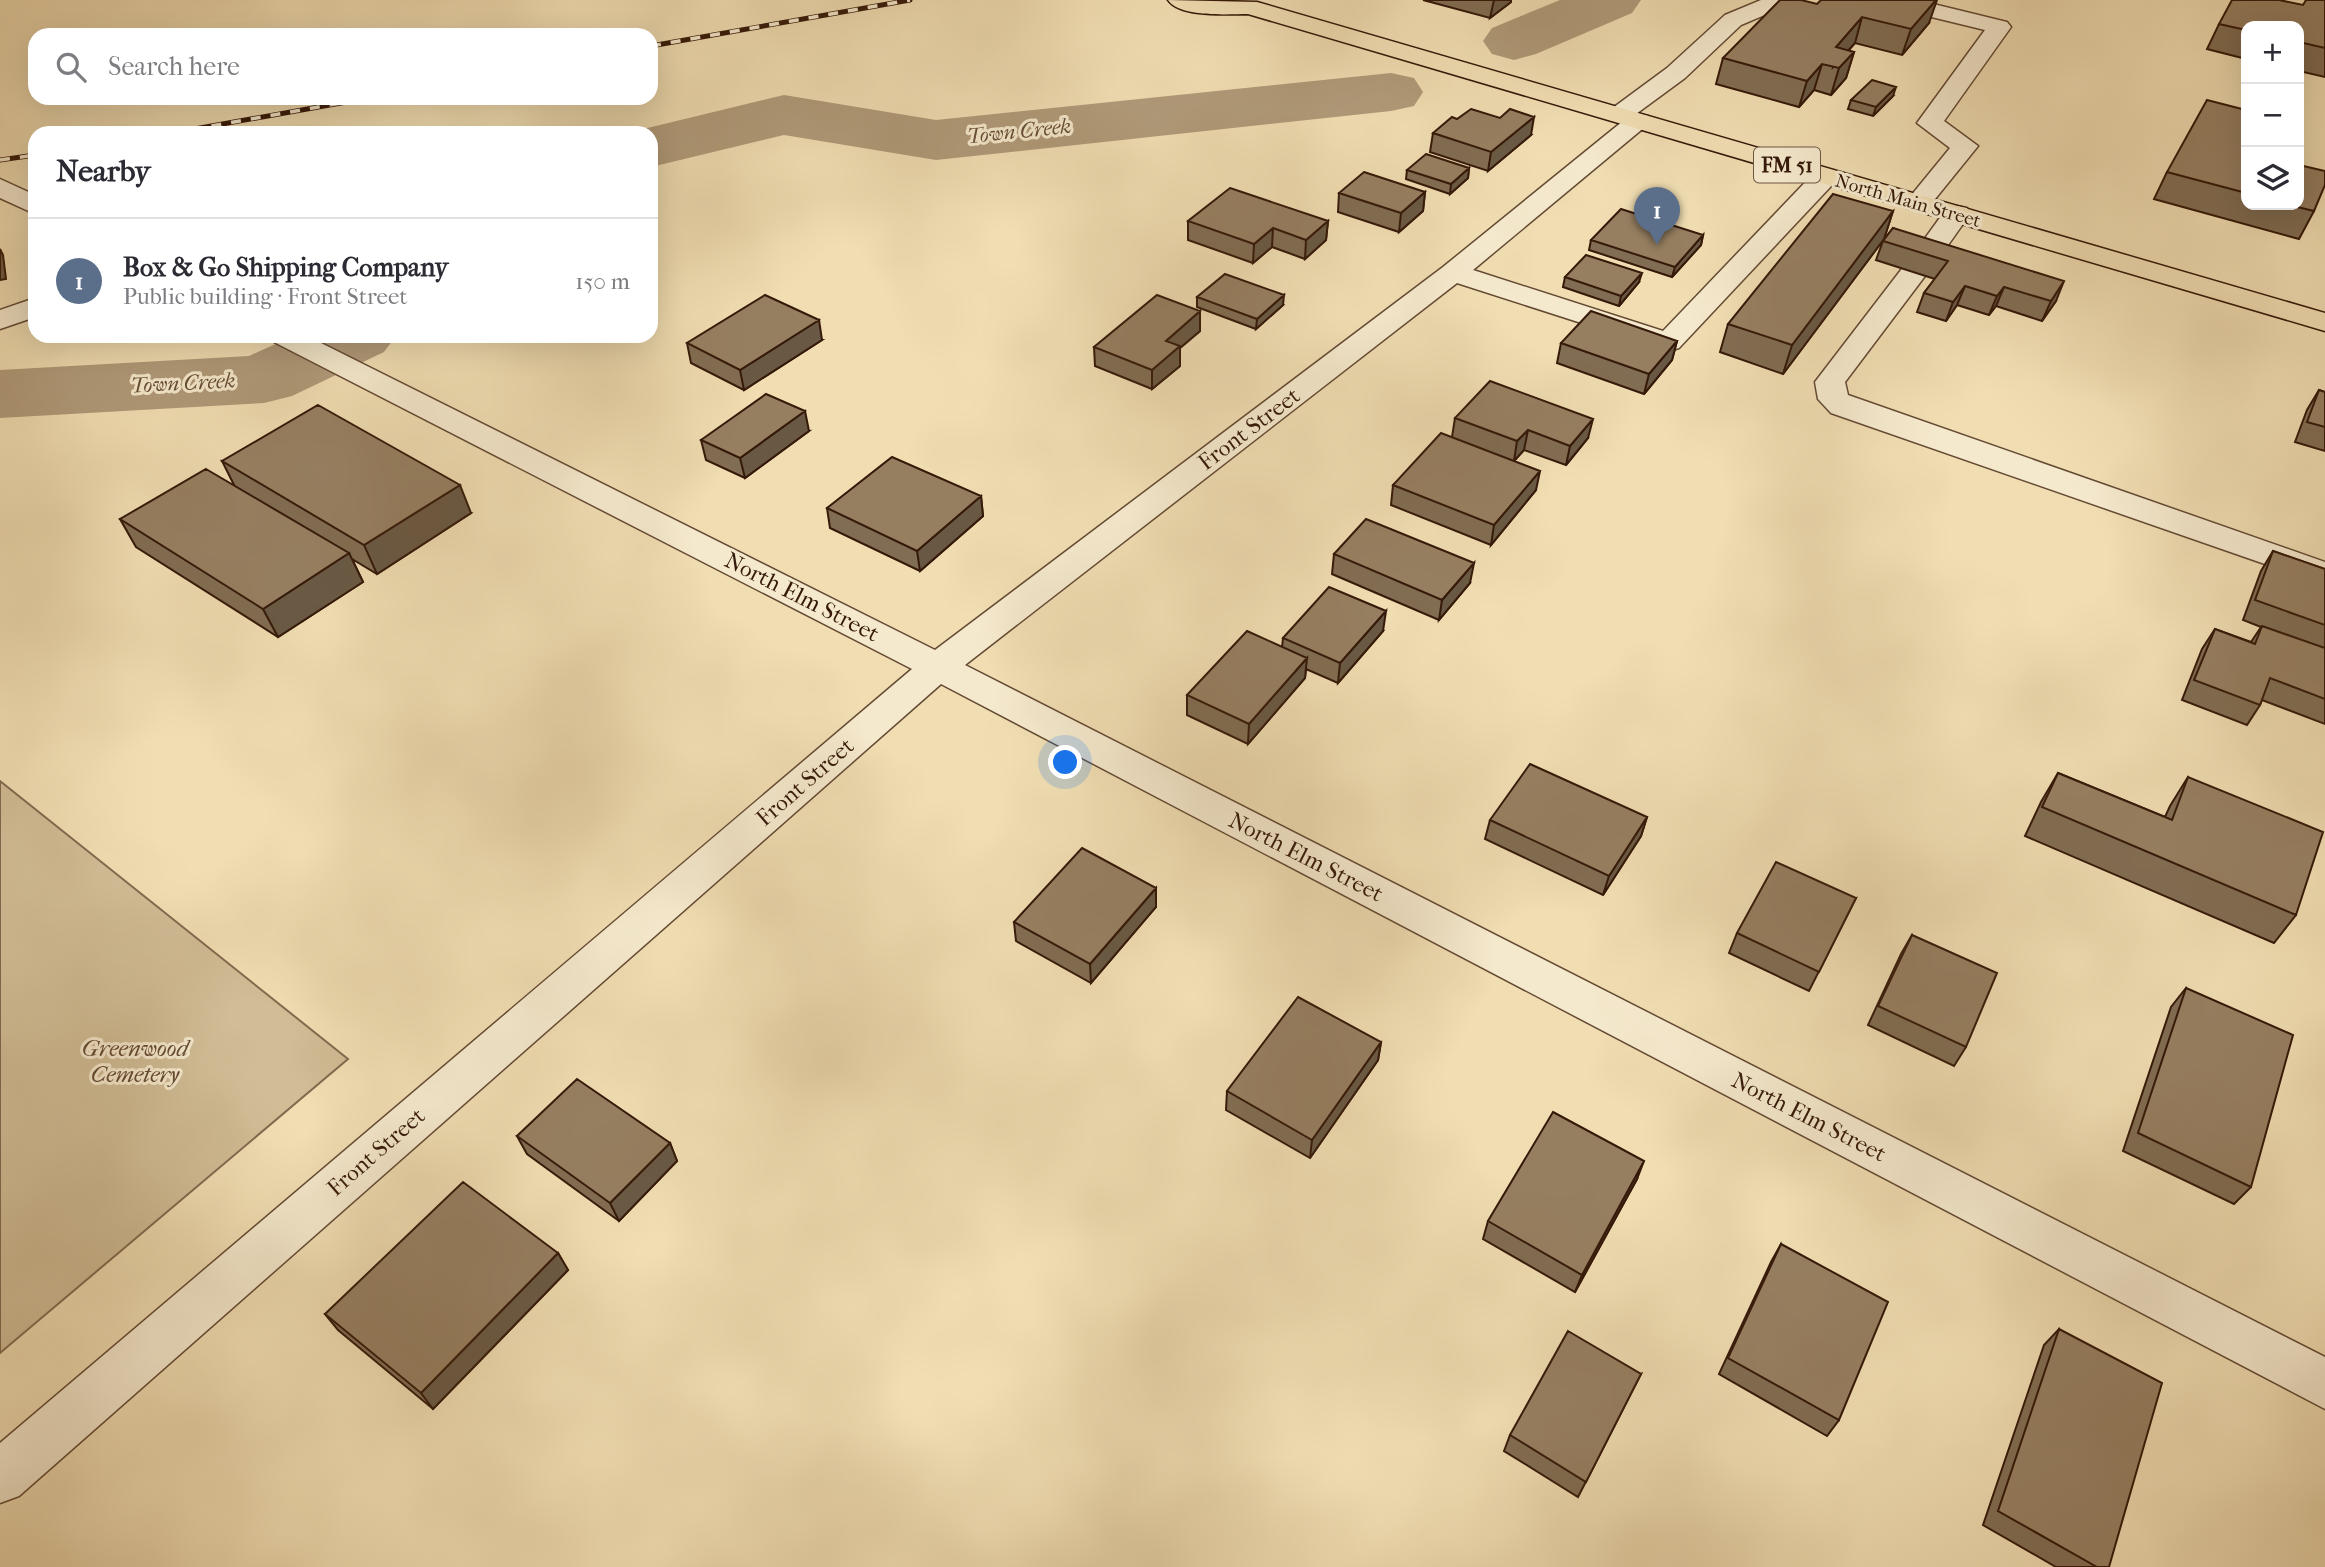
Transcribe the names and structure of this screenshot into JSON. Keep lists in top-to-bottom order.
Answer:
{
  "streets": {
    "main road": ["FM 51", "North Main Street"],
    "street": ["Front Street", "North Elm Street"]
  },
  "crossings": [
    ["North Main Street", "Front Street"],
    ["Front Street", "North Elm Street"]
  ],
  "water": ["Town Creek"],
  "parks": ["Greenwood Cemetery"],
  "page": {
    "map_buttons": ["+", "−"],
    "search": "Search here",
    "heading": "Nearby",
    "pins": "1",
    "list": [
      {
        "mark": "1",
        "name": "Box & Go Shipping Company",
        "note": "Public building · Front Street",
        "value": "150 m"
      }
    ]
  }
}
